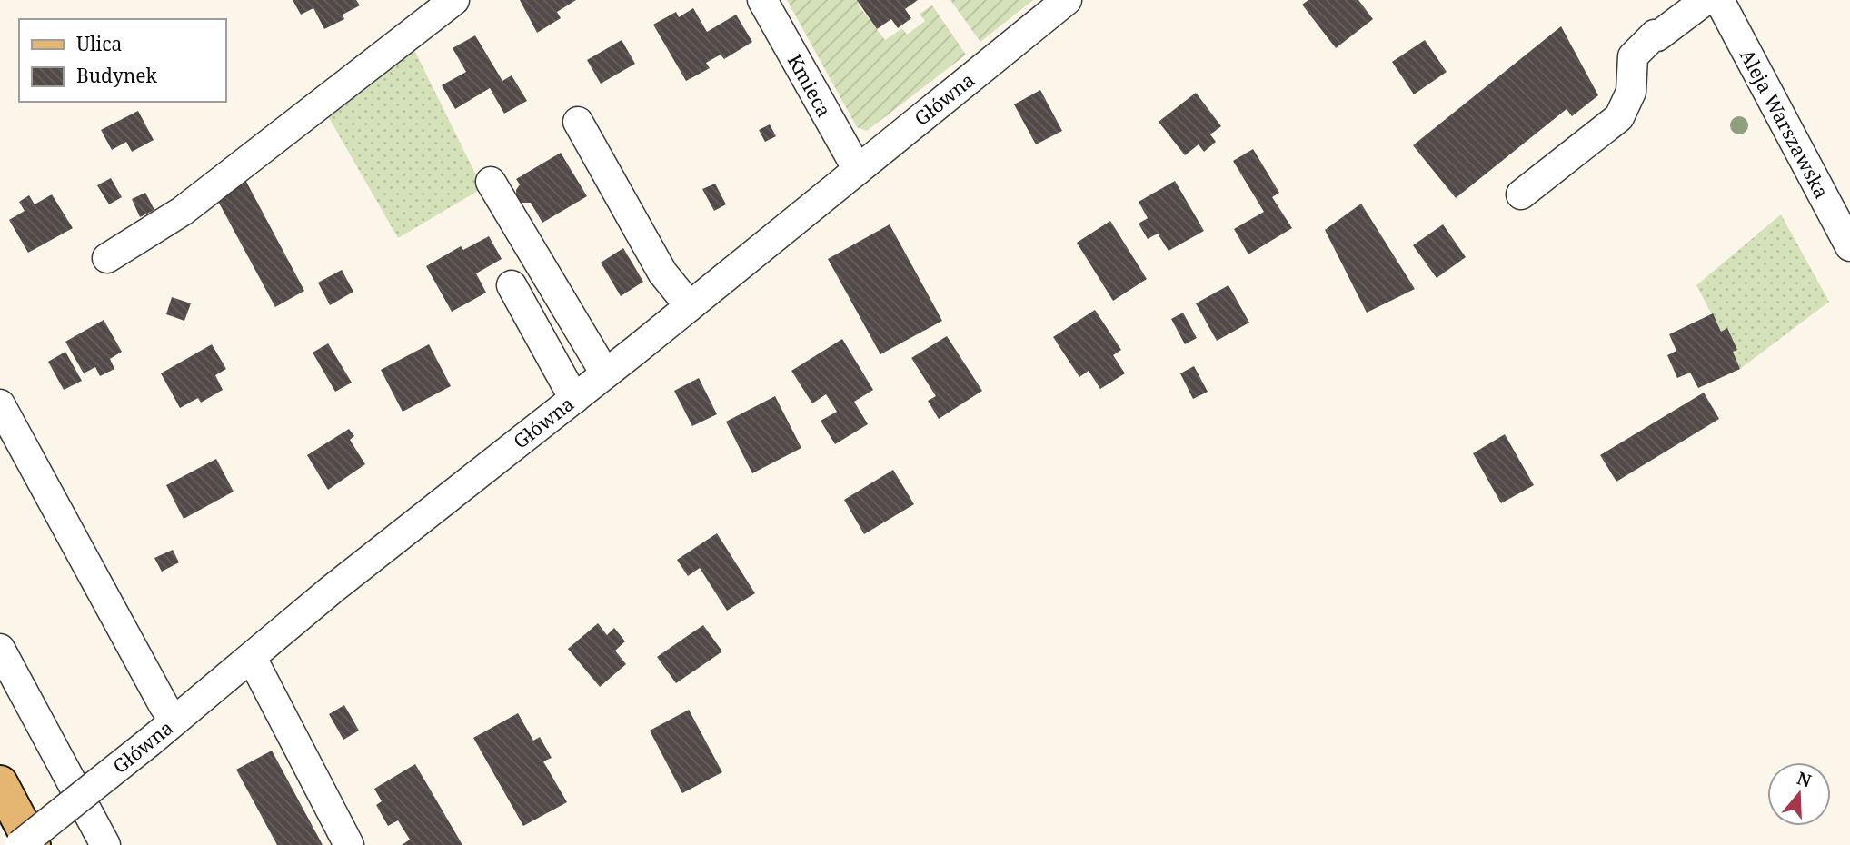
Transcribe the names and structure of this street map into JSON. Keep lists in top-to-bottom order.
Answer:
{
  "streets": {
    "street": ["Kmieca", "Główna", "Aleja Warszawska"]
  },
  "crossings": [
    ["Kmieca", "Główna"]
  ],
  "legend": ["Ulica", "Budynek"],
  "north": "top"
}
